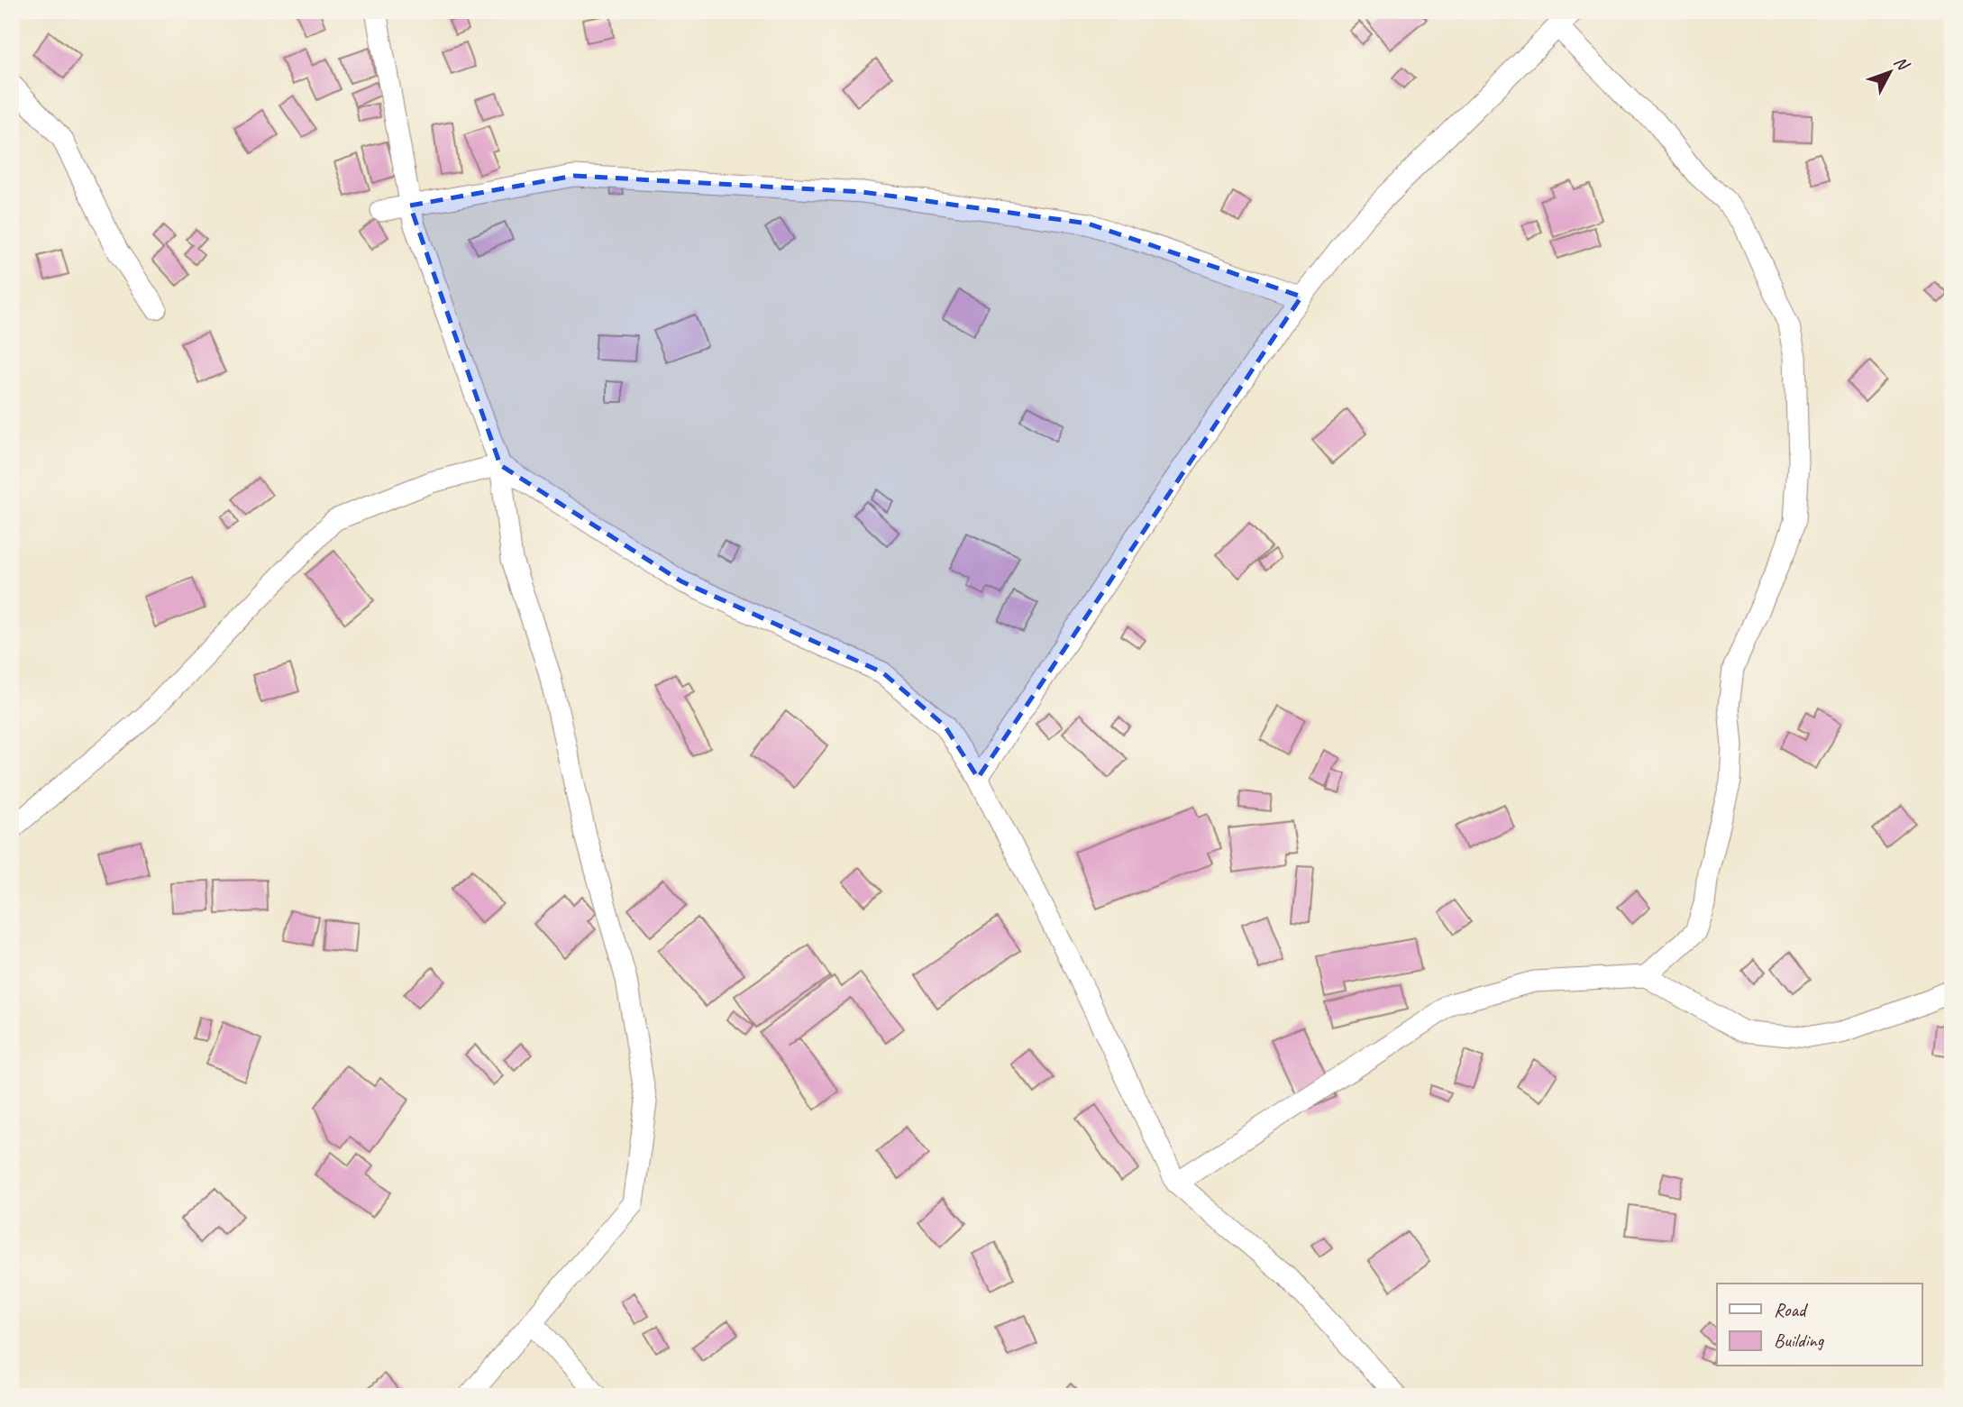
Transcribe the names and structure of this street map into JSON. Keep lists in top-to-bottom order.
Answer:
{
  "legend": ["Road", "Building"],
  "north": "top right"
}
